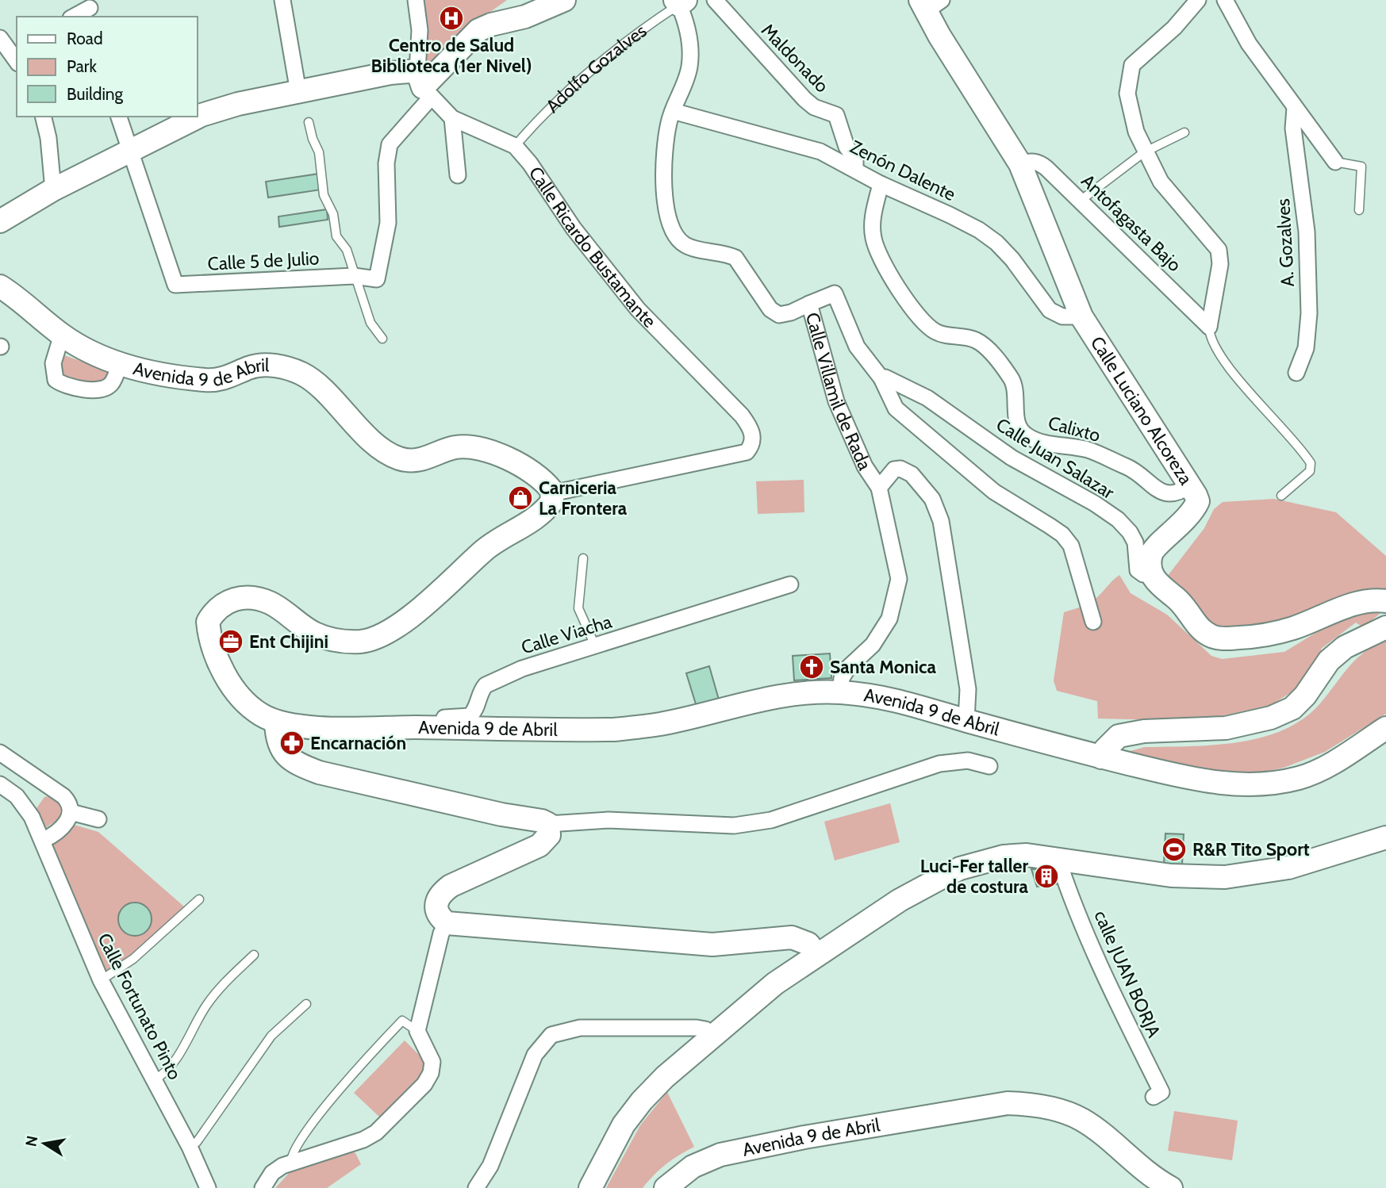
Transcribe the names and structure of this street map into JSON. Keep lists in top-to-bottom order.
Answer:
{
  "streets": {
    "main road": ["Avenida 9 de Abril", "Calle Luciano Alcoreza"],
    "street": [
      "Maldonado",
      "Zenón Dalente",
      "Antofagasta Bajo",
      "A. Gozalves",
      "Calle Ricardo Bustamante",
      "Calle 5 de Julio",
      "Calle Villamil de Rada",
      "Calixto",
      "Calle Juan Salazar",
      "Calle Viacha",
      "calle JUAN BORJA",
      "Calle Fortunato Pinto"
    ],
    "lane": ["Adolfo Gozalves"]
  },
  "crossings": [
    ["Maldonado", "Zenón Dalente"],
    ["Adolfo Gozalves", "Calle Ricardo Bustamante"],
    ["Adolfo Gozalves", "Calle Villamil de Rada"],
    ["Zenón Dalente", "Calle Villamil de Rada"],
    ["Zenón Dalente", "Calle Luciano Alcoreza"],
    ["Zenón Dalente", "Calixto"],
    ["Antofagasta Bajo", "Calle Luciano Alcoreza"],
    ["Calle Ricardo Bustamante", "Calle 5 de Julio"],
    ["Calle Ricardo Bustamante", "Avenida 9 de Abril"],
    ["Avenida 9 de Abril", "Calle Villamil de Rada"],
    ["Avenida 9 de Abril", "Calle Viacha"],
    ["Calle Luciano Alcoreza", "Calixto"],
    ["Calle Luciano Alcoreza", "Calle Juan Salazar"]
  ],
  "places": {
    "hospital": ["Centro de Salud Biblioteca (1er Nivel)"],
    "shop": ["Carniceria La Frontera"],
    "office": ["Ent Chijini"],
    "church": ["Santa Monica"],
    "pharmacy": ["Encarnación"],
    "sports": ["R&R Tito Sport"],
    "building": ["Luci-Fer taller de costura"]
  },
  "legend": ["Road", "Park", "Building"],
  "north": "left"
}
